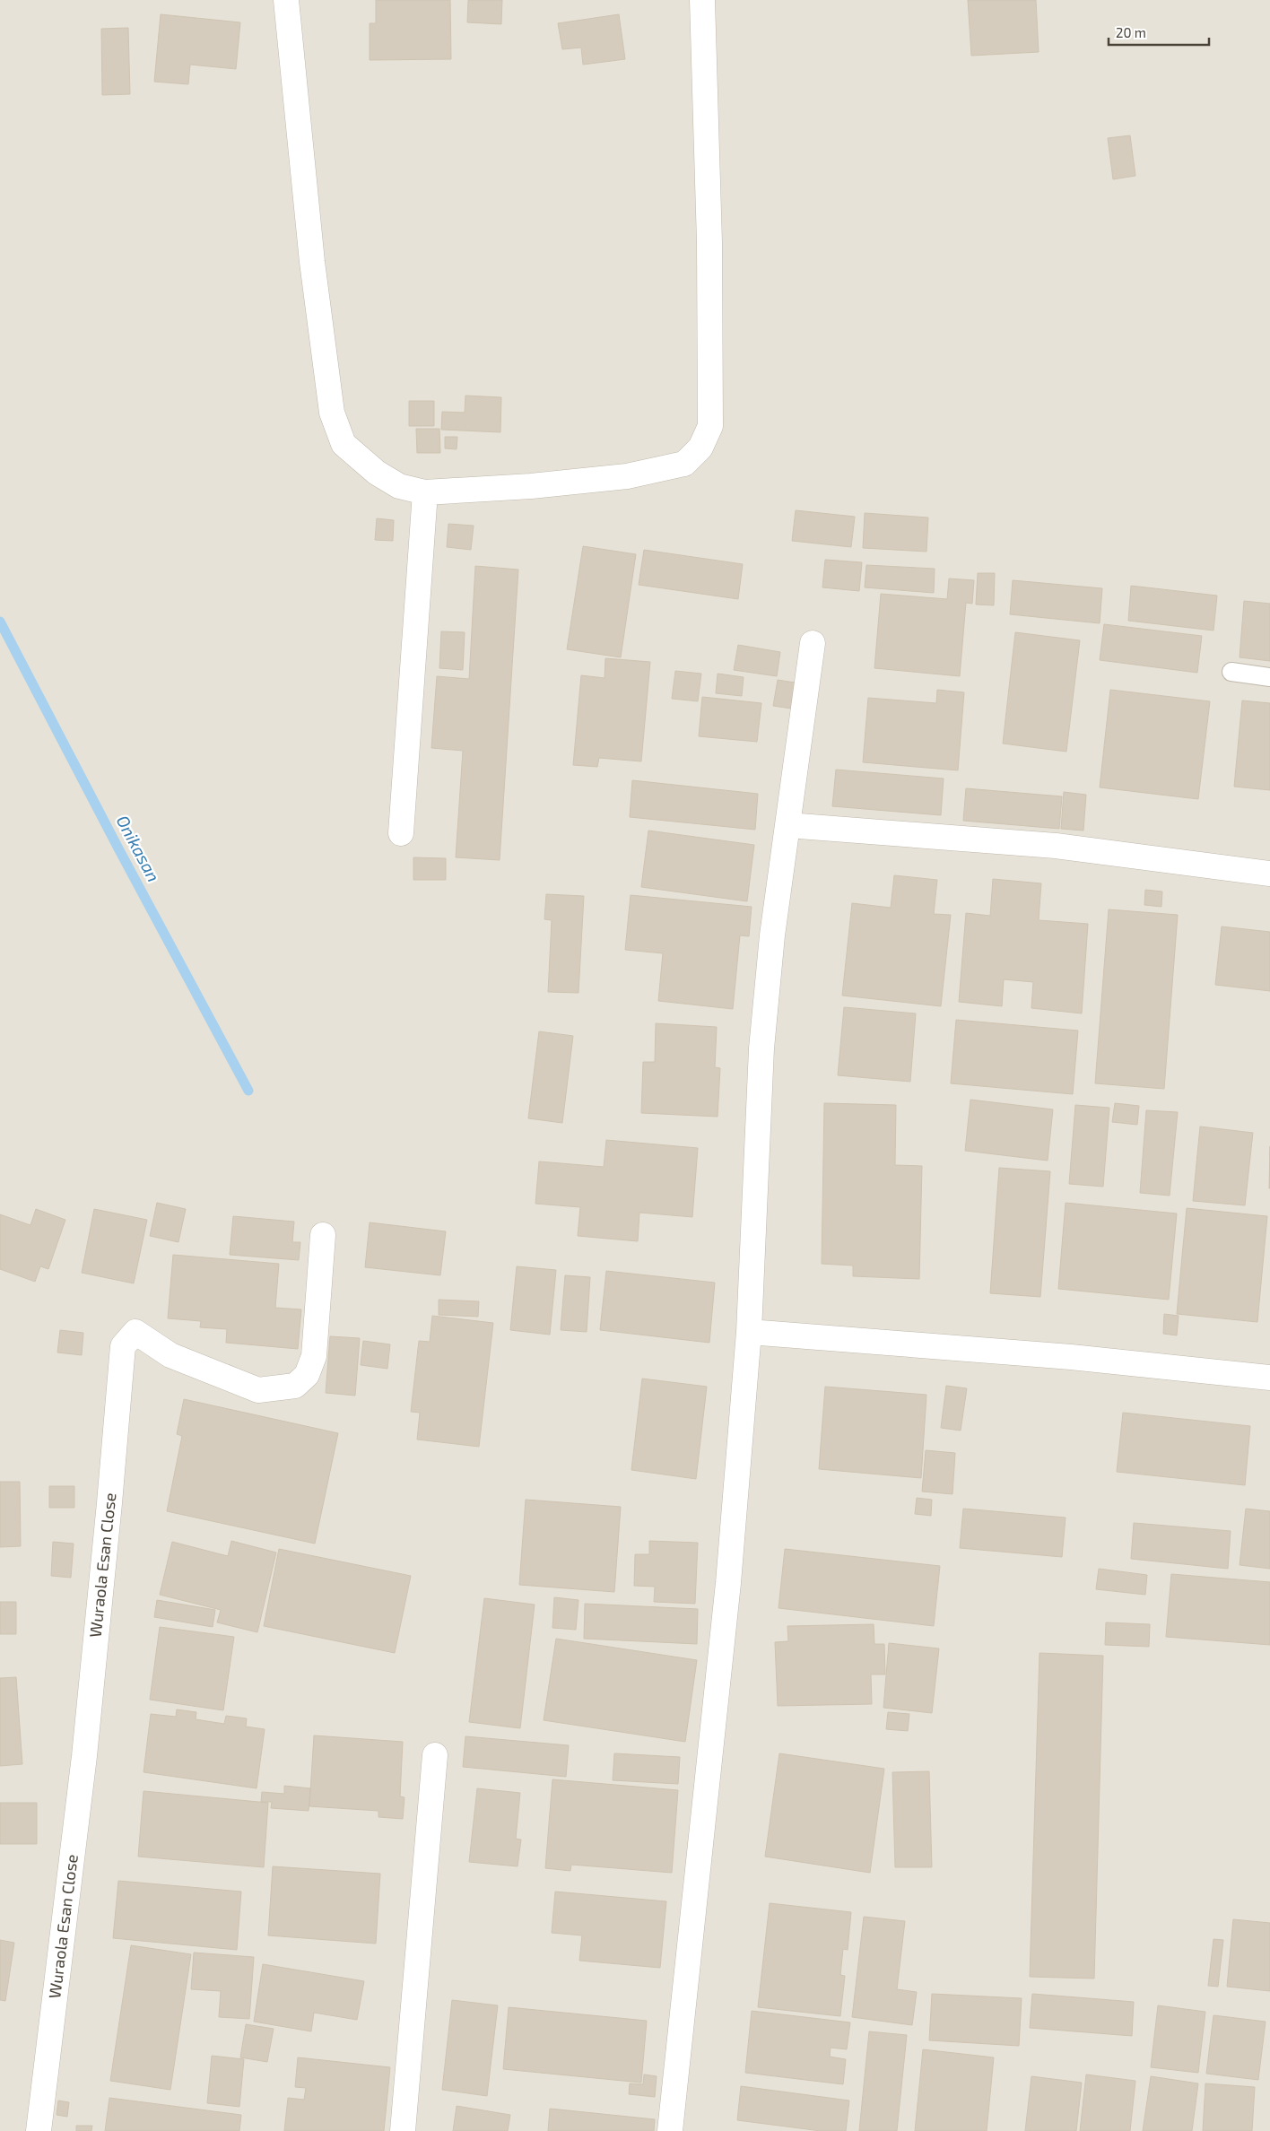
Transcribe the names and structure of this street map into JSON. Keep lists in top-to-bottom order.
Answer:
{
  "streets": {
    "street": ["Wuraola Esan Close"]
  },
  "water": ["Onikasan"],
  "scale_bar": "20 m"
}
